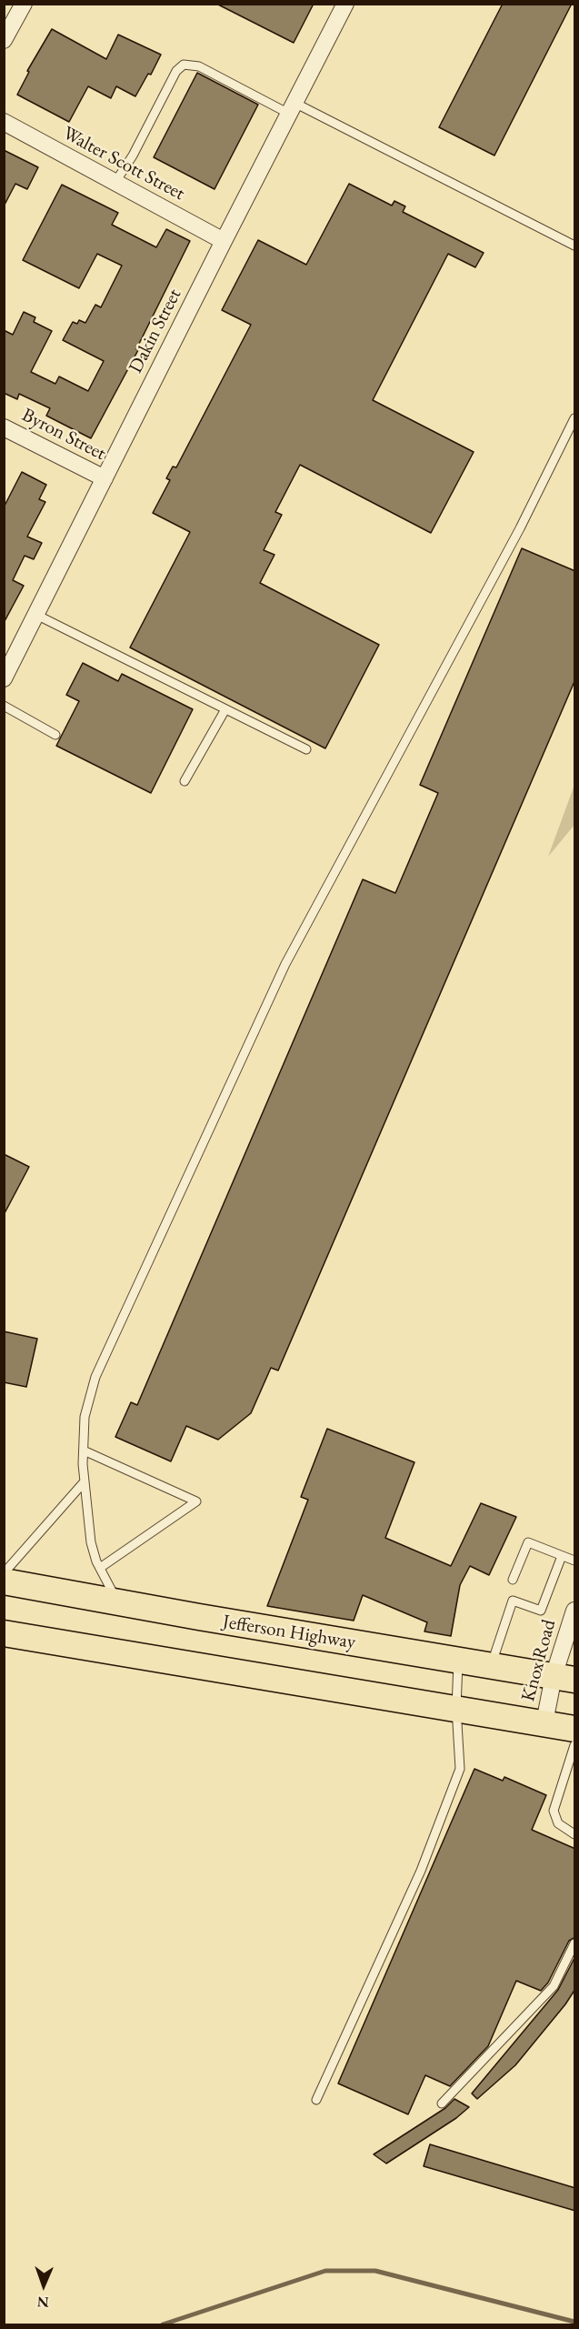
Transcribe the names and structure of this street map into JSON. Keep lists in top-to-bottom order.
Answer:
{
  "streets": {
    "main road": ["Jefferson Highway"],
    "street": [
      "Walter Scott Street",
      "Dakin Street",
      "Byron Street",
      "Knox Road"
    ]
  },
  "crossings": [
    ["Walter Scott Street", "Dakin Street"],
    ["Dakin Street", "Byron Street"],
    ["Jefferson Highway", "Knox Road"]
  ],
  "north": "bottom"
}
